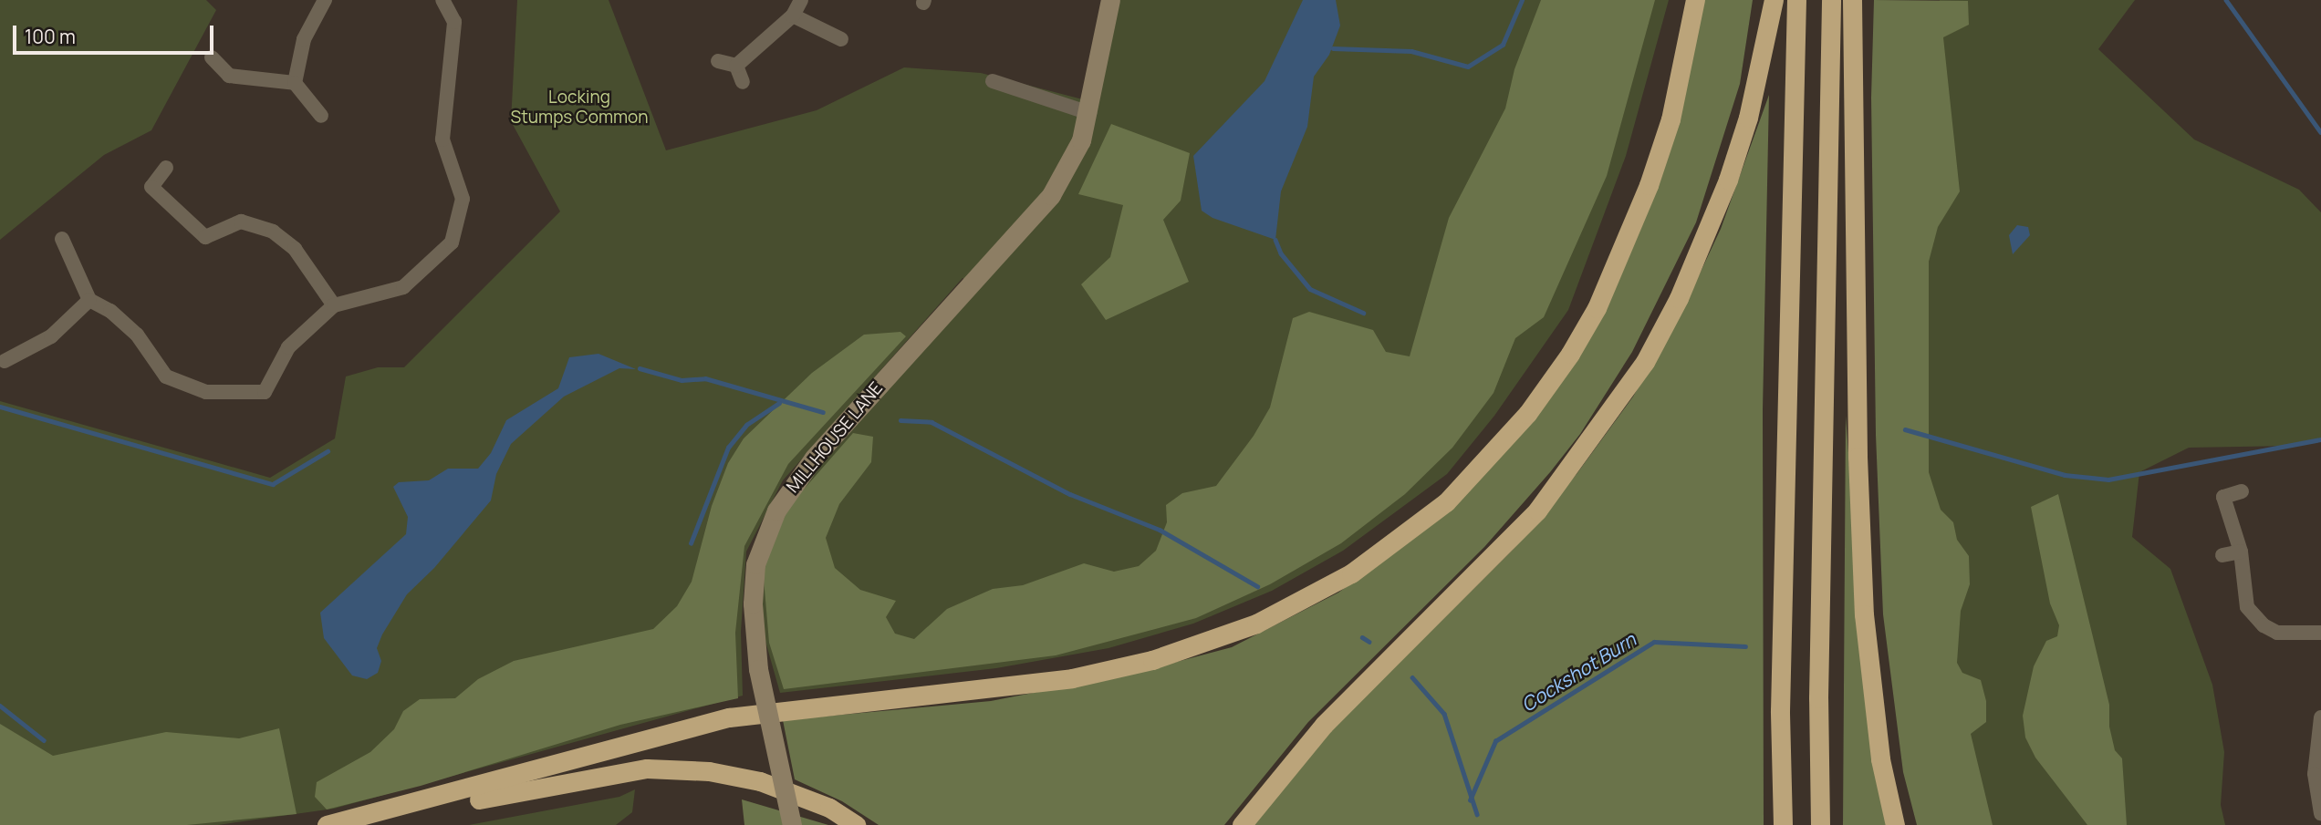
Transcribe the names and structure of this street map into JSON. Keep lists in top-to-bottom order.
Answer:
{
  "streets": {
    "street": ["MILLHOUSE LANE"]
  },
  "water": ["Cockshot Burn"],
  "parks": ["Locking Stumps Common"],
  "scale_bar": "100 m"
}
